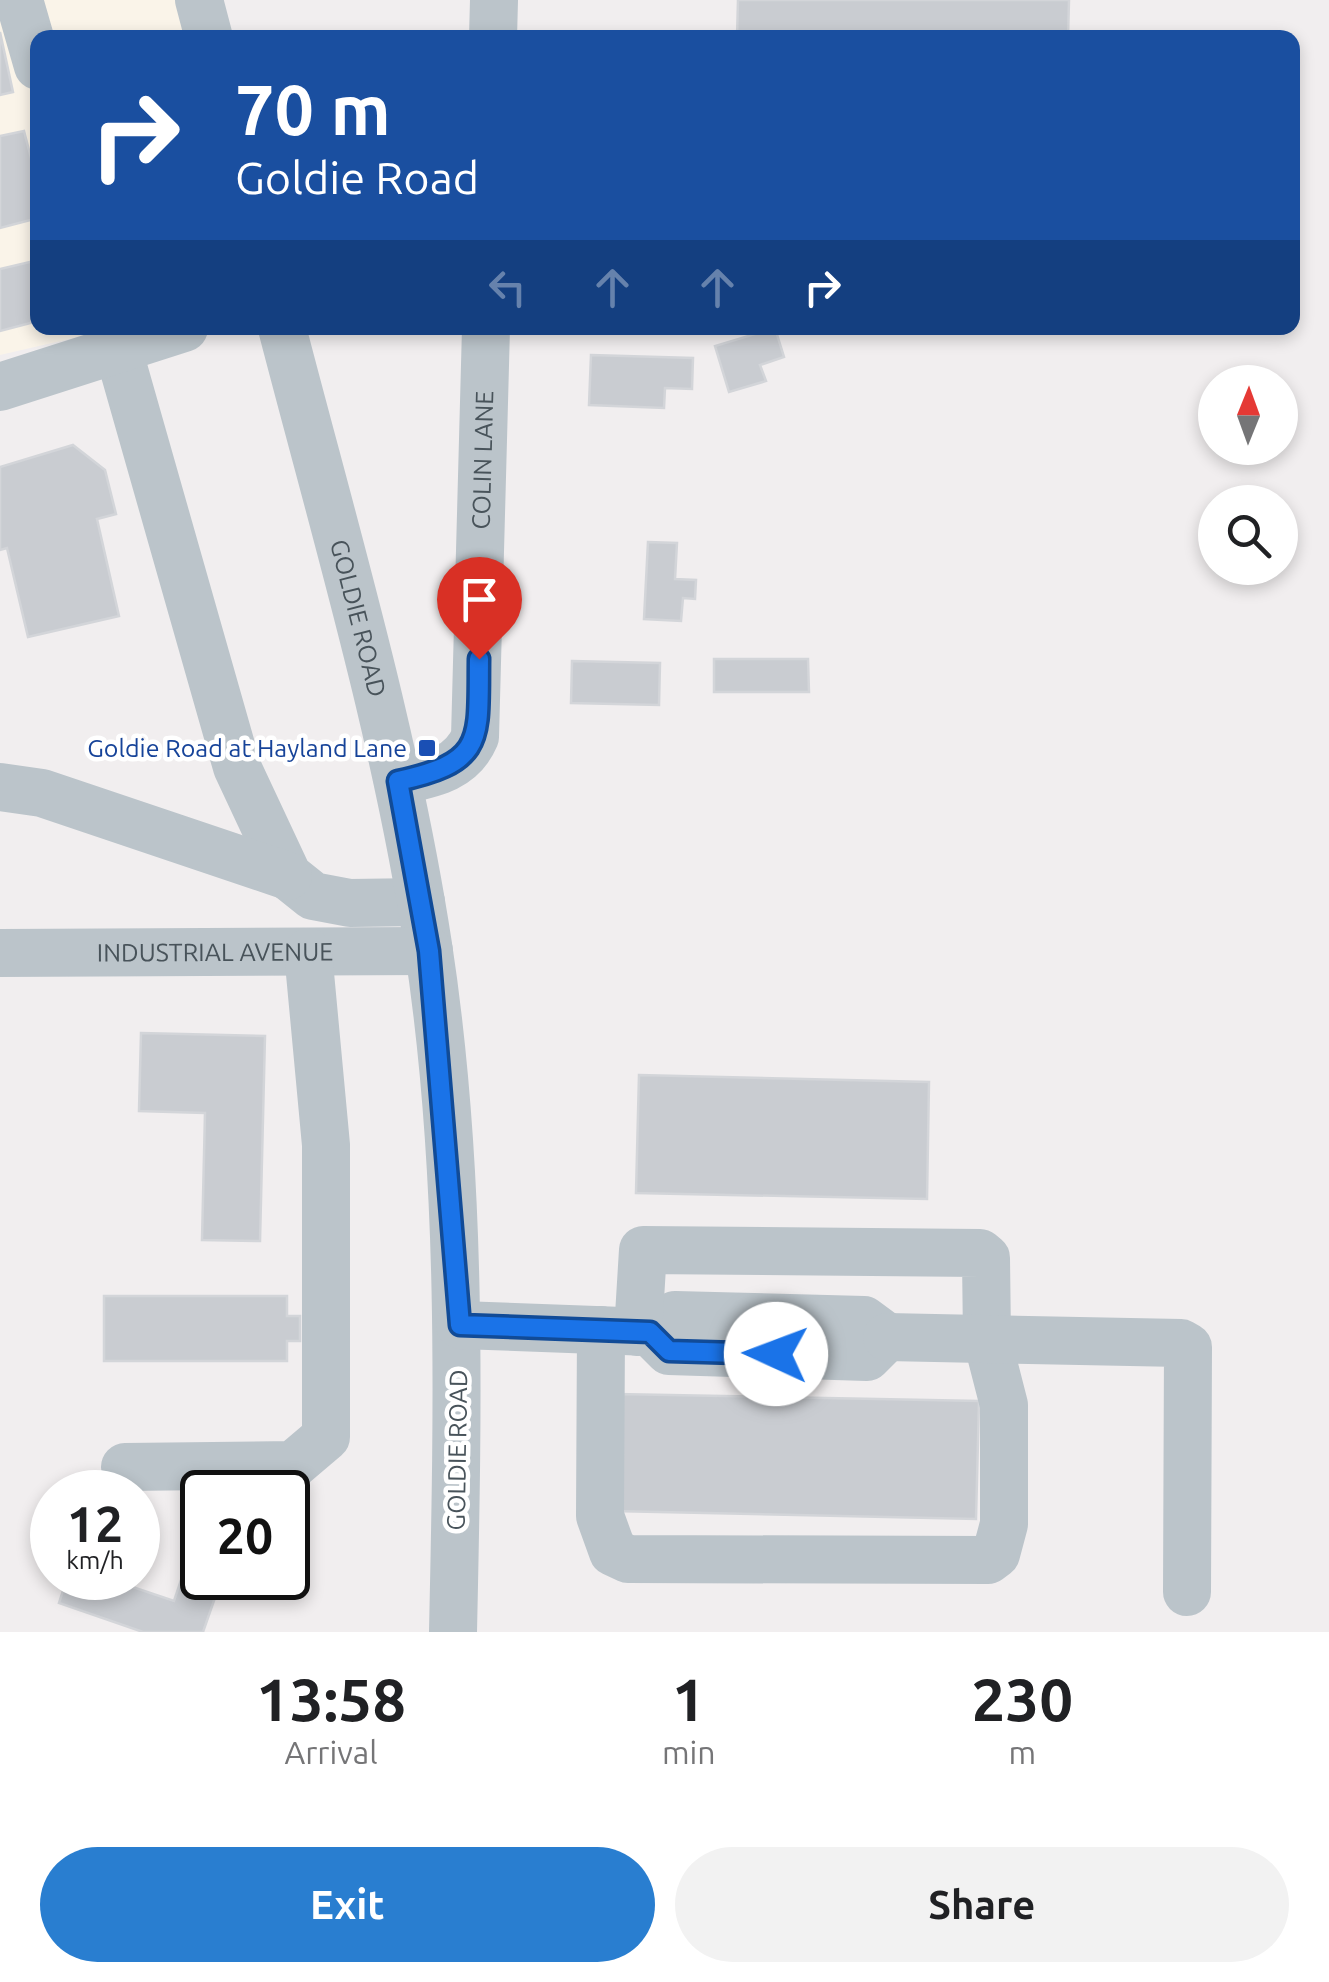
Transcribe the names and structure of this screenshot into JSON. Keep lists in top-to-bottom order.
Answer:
{
  "streets": {
    "street": ["COLIN LANE", "GOLDIE ROAD", "INDUSTRIAL AVENUE"]
  },
  "crossings": [
    ["COLIN LANE", "GOLDIE ROAD"],
    ["GOLDIE ROAD", "INDUSTRIAL AVENUE"]
  ],
  "places": {
    "transit": ["Goldie Road at Hayland Lane"]
  },
  "north": "top",
  "page": {
    "turn": ["70 m", "Goldie Road"],
    "speed": "12 km/h",
    "limit": "20",
    "eta": [
      "13:58",
      "Arrival",
      "1",
      "min",
      "230",
      "m"
    ],
    "buttons": ["Exit", "Share"]
  }
}
